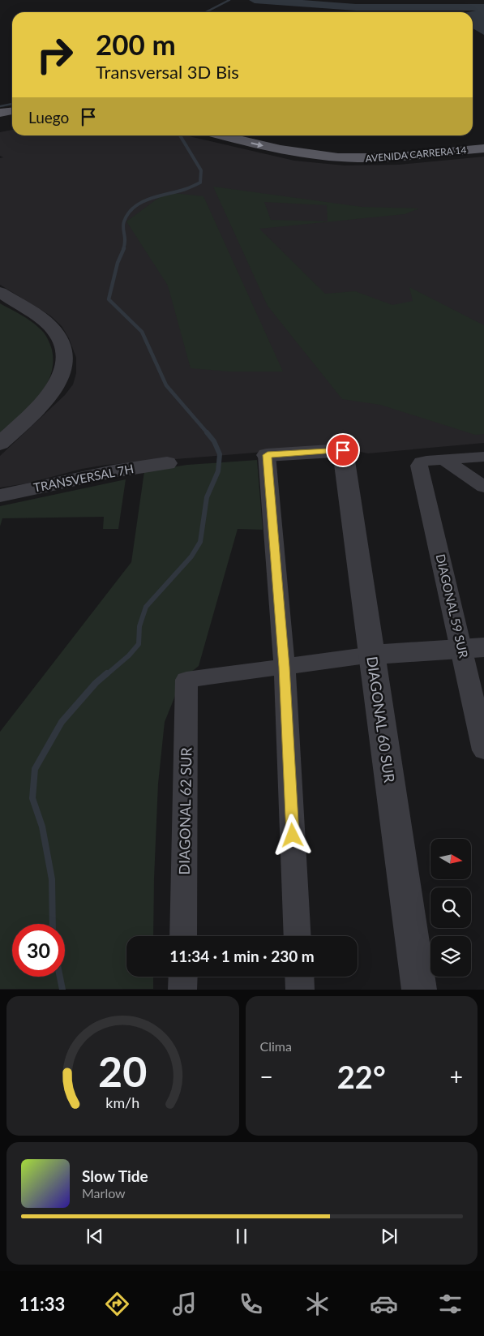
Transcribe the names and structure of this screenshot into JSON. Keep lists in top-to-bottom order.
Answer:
{
  "streets": {
    "main road": ["AVENIDA CARRERA 14"],
    "street": [
      "TRANSVERSAL 7H",
      "DIAGONAL 59 SUR",
      "DIAGONAL 60 SUR",
      "DIAGONAL 62 SUR"
    ]
  },
  "one_way": ["AVENIDA CARRERA 14"],
  "north": "right",
  "page": {
    "turn": ["200 m", "Transversal 3D Bis"],
    "then": "Luego",
    "limit": "30",
    "trip": "11:34 · 1 min · 230 m",
    "tile": "Clima",
    "heat": ["−", "22°", "+"],
    "song": ["Slow Tide", "Marlow"],
    "tabs": "11:33",
    "gauge": ["20", "km/h"]
  }
}
